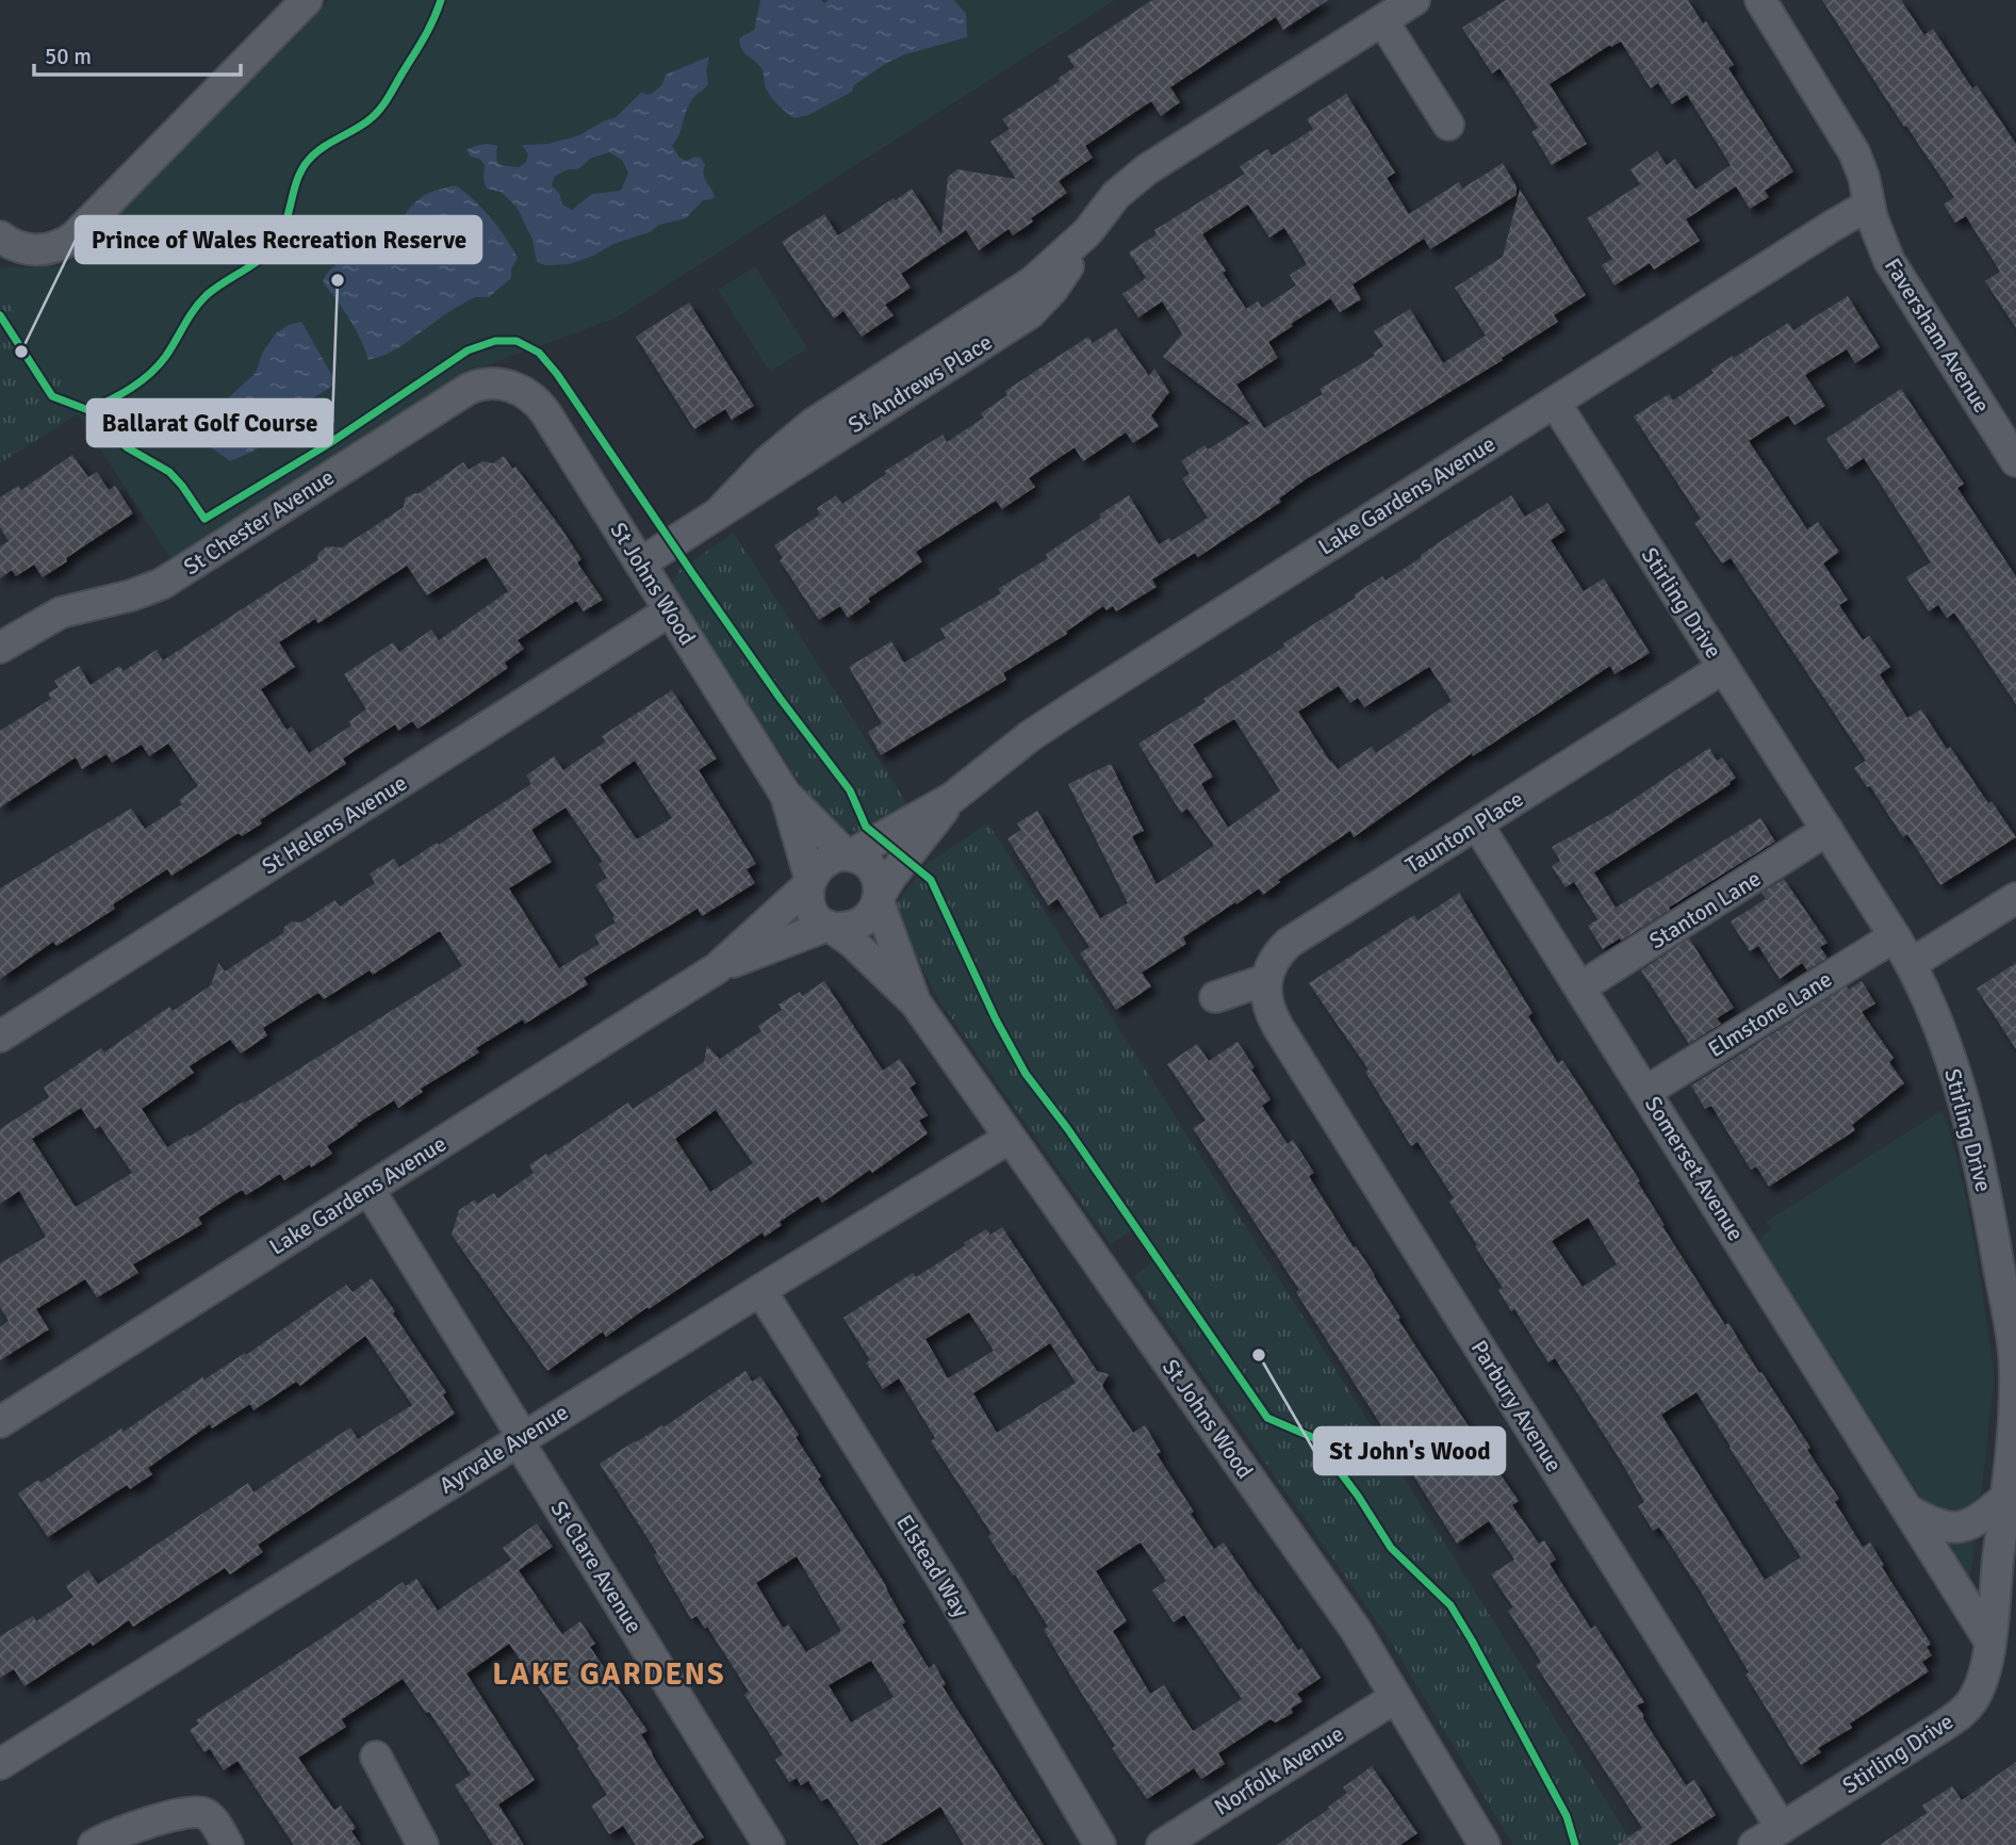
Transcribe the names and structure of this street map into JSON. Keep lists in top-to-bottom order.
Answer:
{
  "streets": {
    "street": [
      "Faversham Avenue",
      "St Andrews Place",
      "Lake Gardens Avenue",
      "St Chester Avenue",
      "St Johns Wood",
      "Stirling Drive",
      "St Helens Avenue",
      "Taunton Place",
      "Stanton Lane",
      "Elmstone Lane",
      "Somerset Avenue",
      "Parbury Avenue",
      "Ayrvale Avenue",
      "Elstead Way",
      "St Clare Avenue",
      "Norfolk Avenue"
    ]
  },
  "crossings": [
    ["Faversham Avenue", "Lake Gardens Avenue"],
    ["St Andrews Place", "St Johns Wood"],
    ["Lake Gardens Avenue", "St Johns Wood"],
    ["Lake Gardens Avenue", "Stirling Drive"],
    ["Lake Gardens Avenue", "St Clare Avenue"],
    ["St Chester Avenue", "St Johns Wood"],
    ["St Johns Wood", "St Helens Avenue"],
    ["St Johns Wood", "Ayrvale Avenue"],
    ["St Johns Wood", "Norfolk Avenue"],
    ["Stirling Drive", "Taunton Place"],
    ["Stirling Drive", "Stanton Lane"],
    ["Stirling Drive", "Elmstone Lane"],
    ["Stirling Drive", "Somerset Avenue"],
    ["Stirling Drive", "Parbury Avenue"],
    ["Taunton Place", "Somerset Avenue"],
    ["Taunton Place", "Parbury Avenue"],
    ["Stanton Lane", "Somerset Avenue"],
    ["Elmstone Lane", "Somerset Avenue"],
    ["Ayrvale Avenue", "Elstead Way"],
    ["Ayrvale Avenue", "St Clare Avenue"]
  ],
  "districts": ["LAKE GARDENS"],
  "places": ["Ballarat Golf Course", "Prince of Wales Recreation Reserve", "St John's Wood"],
  "scale_bar": "50 m"
}
